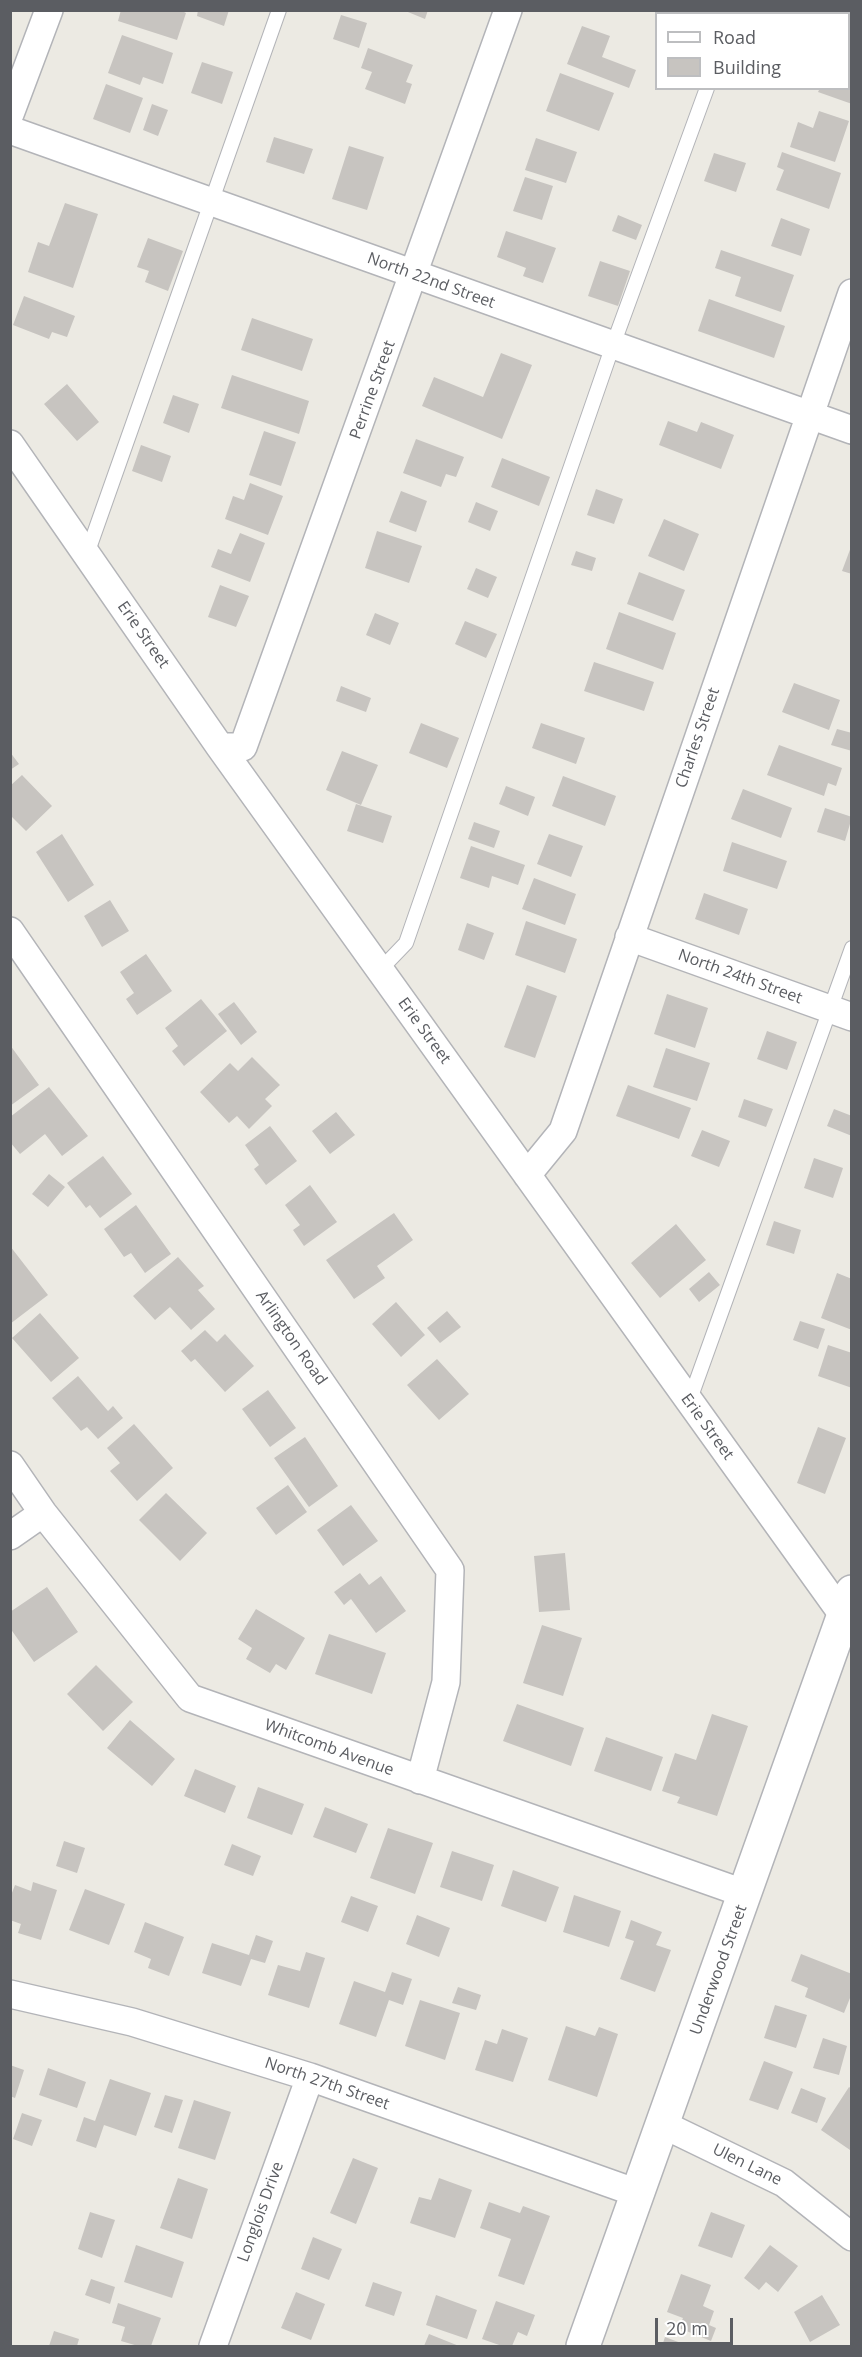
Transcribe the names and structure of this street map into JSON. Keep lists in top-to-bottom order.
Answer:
{
  "streets": {
    "street": [
      "North 22nd Street",
      "Perrine Street",
      "Erie Street",
      "Charles Street",
      "North 24th Street",
      "Arlington Road",
      "Whitcomb Avenue",
      "Underwood Street",
      "North 27th Street",
      "Ulen Lane",
      "Longlois Drive"
    ]
  },
  "crossings": [
    ["North 22nd Street", "Perrine Street"],
    ["North 22nd Street", "Charles Street"],
    ["Perrine Street", "Erie Street"],
    ["Erie Street", "Charles Street"],
    ["Erie Street", "Underwood Street"],
    ["Charles Street", "North 24th Street"],
    ["Arlington Road", "Whitcomb Avenue"],
    ["Whitcomb Avenue", "Underwood Street"],
    ["Underwood Street", "North 27th Street"],
    ["Underwood Street", "Ulen Lane"],
    ["North 27th Street", "Longlois Drive"]
  ],
  "legend": ["Road", "Building"],
  "scale_bar": "20 m"
}
